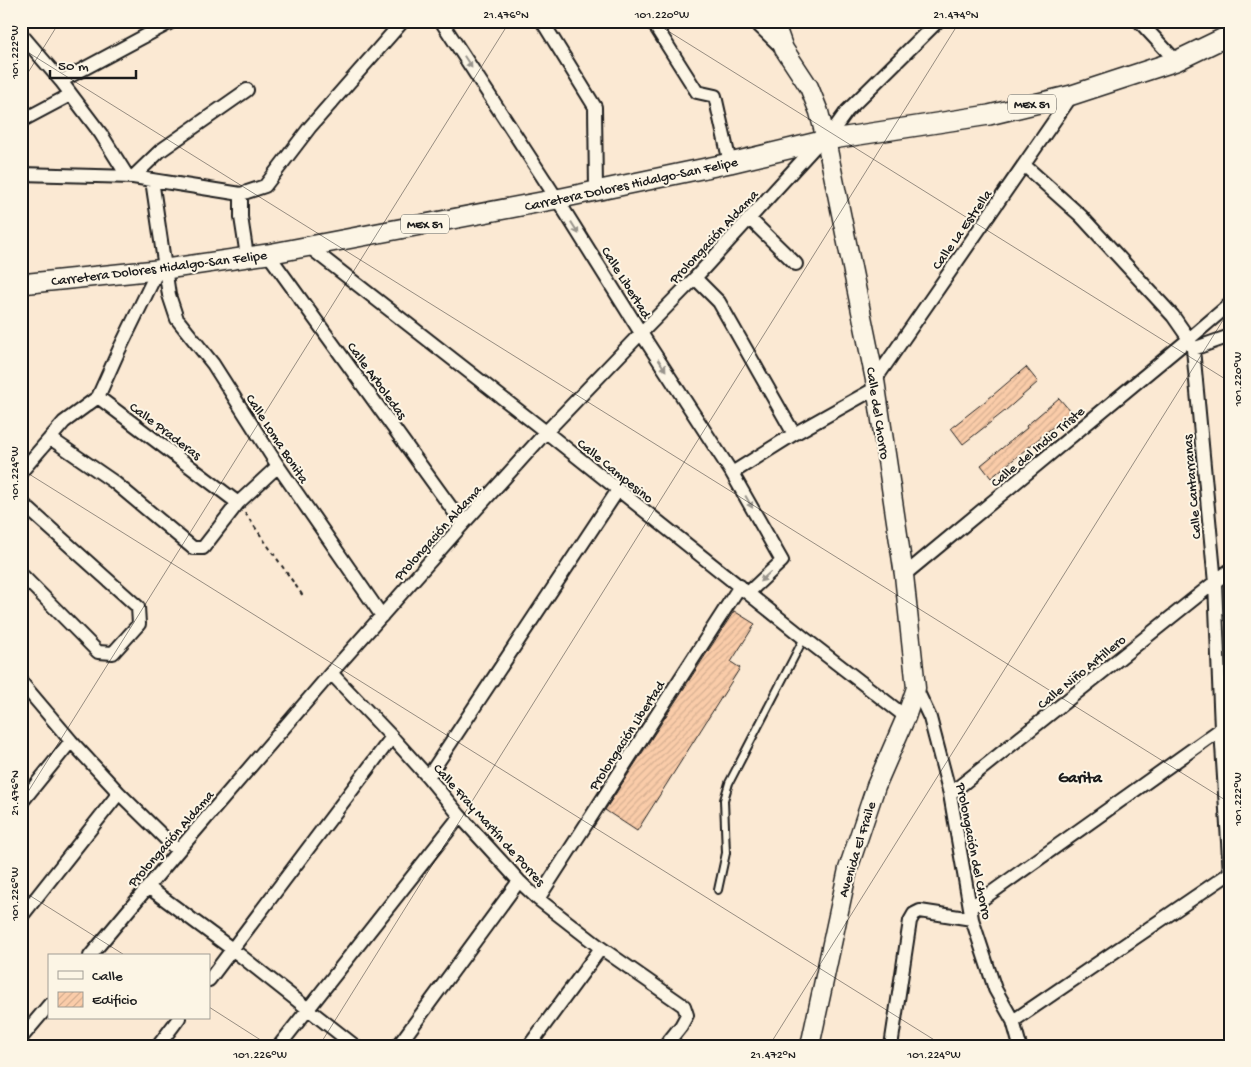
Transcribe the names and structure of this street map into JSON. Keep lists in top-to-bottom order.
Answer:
{
  "streets": {
    "main road": ["MEX 51", "Carretera Dolores Hidalgo-San Felipe"],
    "street": [
      "Calle La Estrella",
      "Prolongación Aldama",
      "Calle Libertad",
      "Calle Arboledas",
      "Calle del Chorro",
      "Calle Praderas",
      "Calle Loma Bonita",
      "Calle del Indio Triste",
      "Calle Campesino",
      "Calle Cantarranas",
      "Calle Niño Artillero",
      "Prolongación Libertad",
      "Calle Fray Martín de Porres",
      "Avenida El Fraile",
      "Prolongación del Chorro"
    ]
  },
  "crossings": [
    ["Carretera Dolores Hidalgo-San Felipe", "Calle La Estrella"],
    ["Carretera Dolores Hidalgo-San Felipe", "Prolongación Aldama"],
    ["Carretera Dolores Hidalgo-San Felipe", "Calle Libertad"],
    ["Carretera Dolores Hidalgo-San Felipe", "Calle Arboledas"],
    ["Carretera Dolores Hidalgo-San Felipe", "Calle del Chorro"],
    ["Carretera Dolores Hidalgo-San Felipe", "Calle Loma Bonita"],
    ["Carretera Dolores Hidalgo-San Felipe", "Calle Campesino"],
    ["Calle La Estrella", "Calle Libertad"],
    ["Calle La Estrella", "Calle del Chorro"],
    ["Calle La Estrella", "Calle Cantarranas"],
    ["Prolongación Aldama", "Calle Libertad"],
    ["Prolongación Aldama", "Calle Arboledas"],
    ["Prolongación Aldama", "Calle del Chorro"],
    ["Prolongación Aldama", "Calle Loma Bonita"],
    ["Prolongación Aldama", "Calle Campesino"],
    ["Prolongación Aldama", "Calle Fray Martín de Porres"],
    ["Calle Libertad", "Prolongación Libertad"],
    ["Calle del Chorro", "Calle del Indio Triste"],
    ["Calle del Chorro", "Avenida El Fraile"],
    ["Calle del Chorro", "Prolongación del Chorro"],
    ["Calle del Indio Triste", "Calle Cantarranas"],
    ["Calle Campesino", "Prolongación Libertad"],
    ["Calle Campesino", "Avenida El Fraile"],
    ["Calle Cantarranas", "Calle Niño Artillero"],
    ["Calle Niño Artillero", "Prolongación del Chorro"],
    ["Prolongación Libertad", "Calle Fray Martín de Porres"],
    ["Avenida El Fraile", "Prolongación del Chorro"]
  ],
  "districts": ["Garita"],
  "legend": ["Calle", "Edificio"],
  "scale_bar": "50 m",
  "coordinates": [
    "21.476°N",
    "101.220°W",
    "21.474°N",
    "101.222°W",
    "101.224°W",
    "101.226°W",
    "21.472°N"
  ]
}
